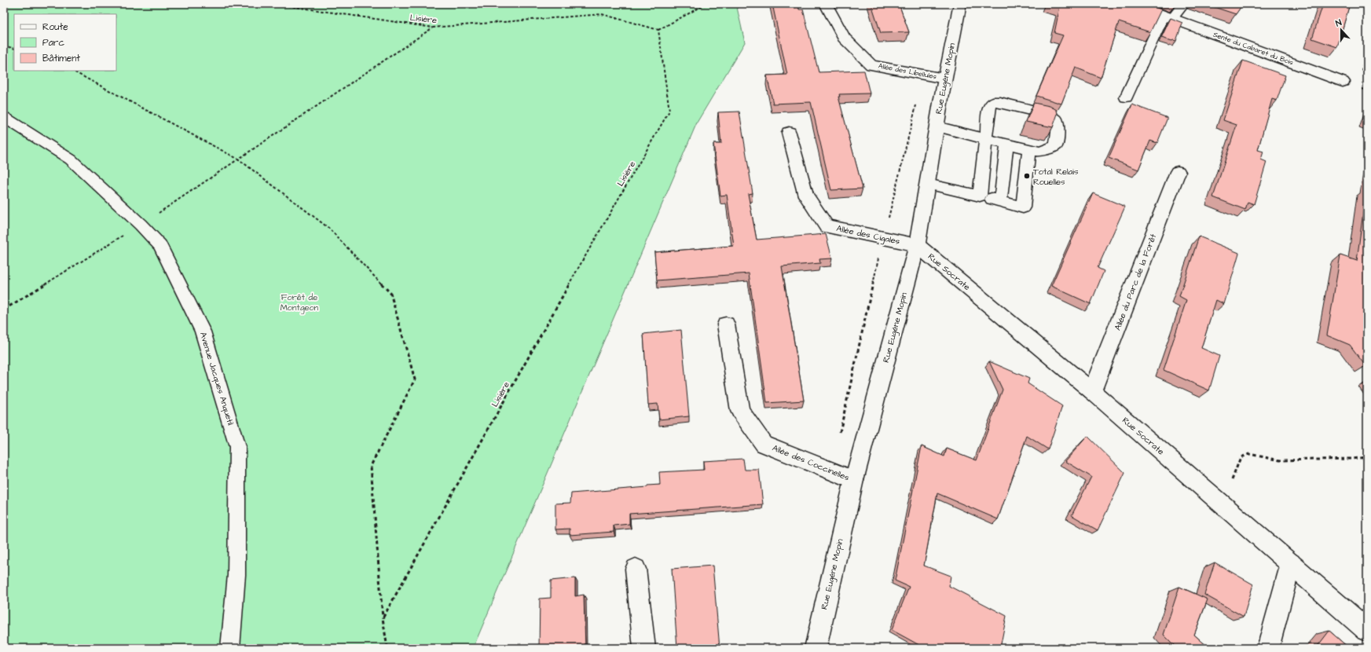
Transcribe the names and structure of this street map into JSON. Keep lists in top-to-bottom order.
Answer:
{
  "streets": {
    "street": [
      "Sente du Cabaret du Bois",
      "Allée des Libellules",
      "Rue Eugène Mopin",
      "Allée des Cigales",
      "Rue Socrate",
      "Allée du Parc de la Forêt",
      "Allée des Coccinelles"
    ],
    "lane": ["Avenue Jacques Anquetil"],
    "path": ["Lisière"]
  },
  "crossings": [
    ["Allée des Libellules", "Rue Eugène Mopin"],
    ["Rue Eugène Mopin", "Allée des Cigales"],
    ["Rue Eugène Mopin", "Rue Socrate"],
    ["Rue Eugène Mopin", "Allée des Coccinelles"],
    ["Allée des Cigales", "Rue Socrate"],
    ["Rue Socrate", "Allée du Parc de la Forêt"]
  ],
  "parks": ["Forêt de Montgeon"],
  "places": ["Total Relais Rouelles"],
  "legend": ["Route", "Parc", "Bâtiment"],
  "north": "top"
}
